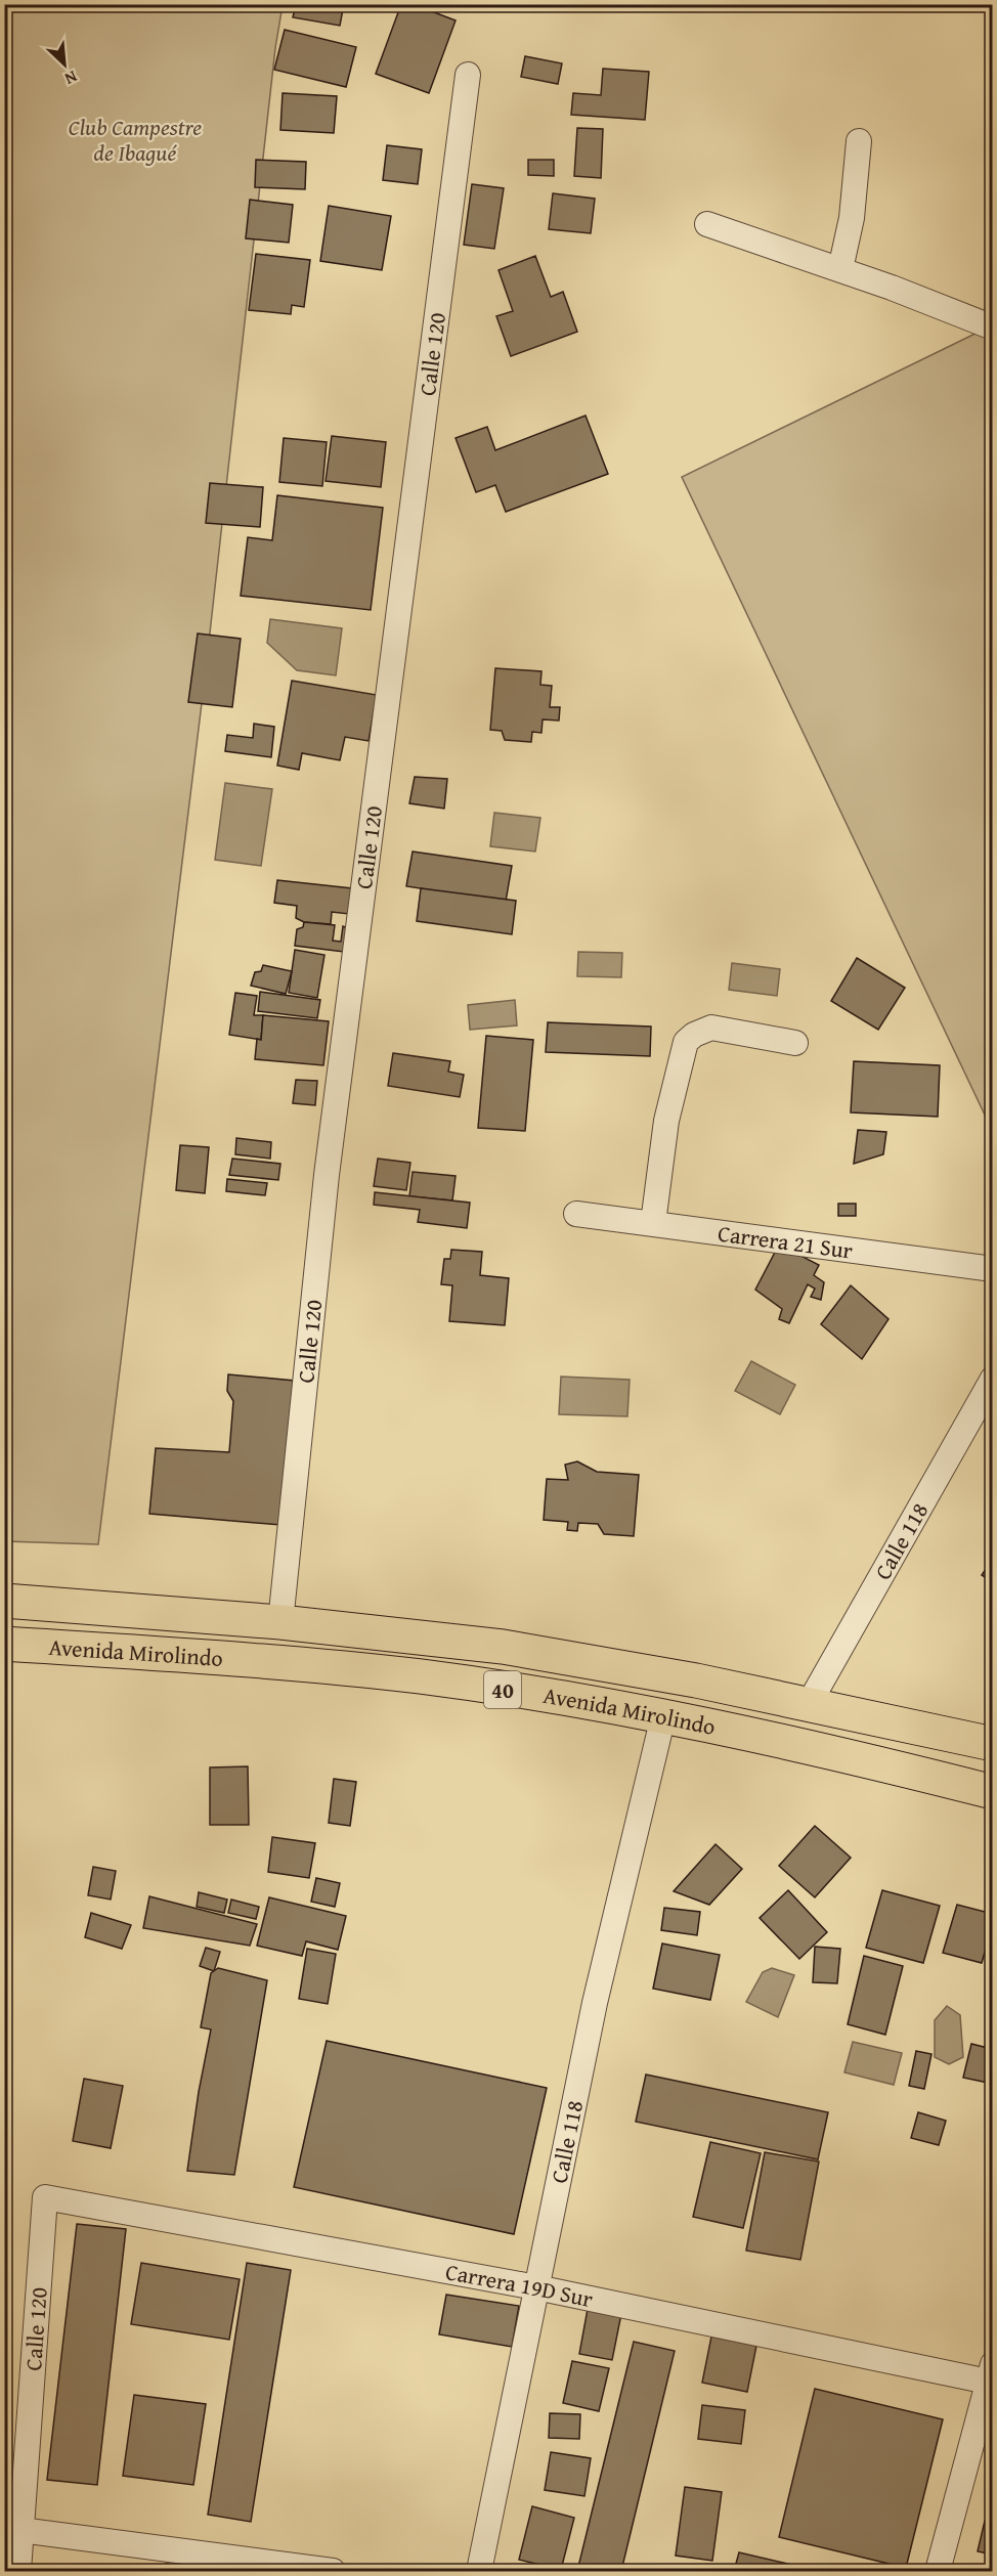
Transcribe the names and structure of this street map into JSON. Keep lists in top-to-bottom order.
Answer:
{
  "streets": {
    "main road": ["Avenida Mirolindo", "40"],
    "street": [
      "Calle 120",
      "Carrera 21 Sur",
      "Calle 118",
      "Carrera 19D Sur"
    ]
  },
  "crossings": [
    ["Calle 120", "Avenida Mirolindo"],
    ["Calle 120", "Carrera 19D Sur"],
    ["Calle 118", "Avenida Mirolindo"],
    ["Calle 118", "Carrera 19D Sur"]
  ],
  "parks": ["Club Campestre de Ibagué"],
  "north": "bottom right"
}
